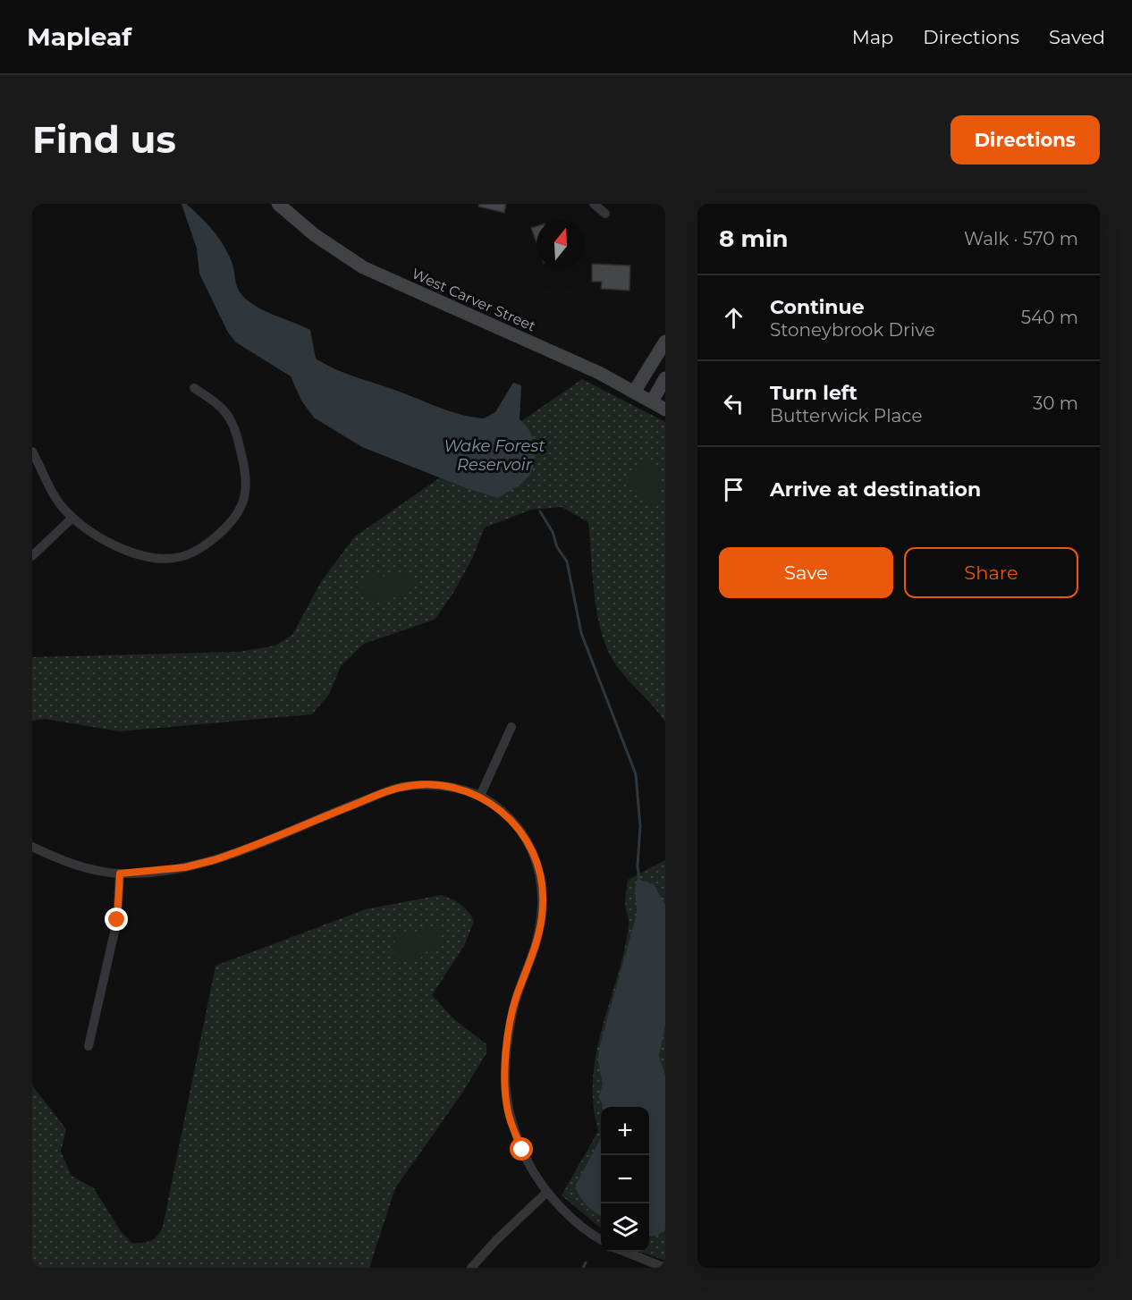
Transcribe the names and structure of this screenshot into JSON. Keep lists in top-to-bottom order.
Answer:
{
  "streets": {
    "street": ["West Carver Street"]
  },
  "water": ["Wake Forest Reservoir"],
  "north": "top",
  "page": {
    "header": "Mapleaf",
    "nav": ["Map", "Directions", "Saved"],
    "buttons": [
      "Directions",
      ["Save", "Share"]
    ],
    "title": "Find us",
    "heading": ["8 min", "Walk · 570 m"],
    "list": [
      ["Continue", "Stoneybrook Drive", "540 m"],
      ["Turn left", "Butterwick Place", "30 m"],
      "Arrive at destination"
    ],
    "map_buttons": ["+", "−"]
  }
}
